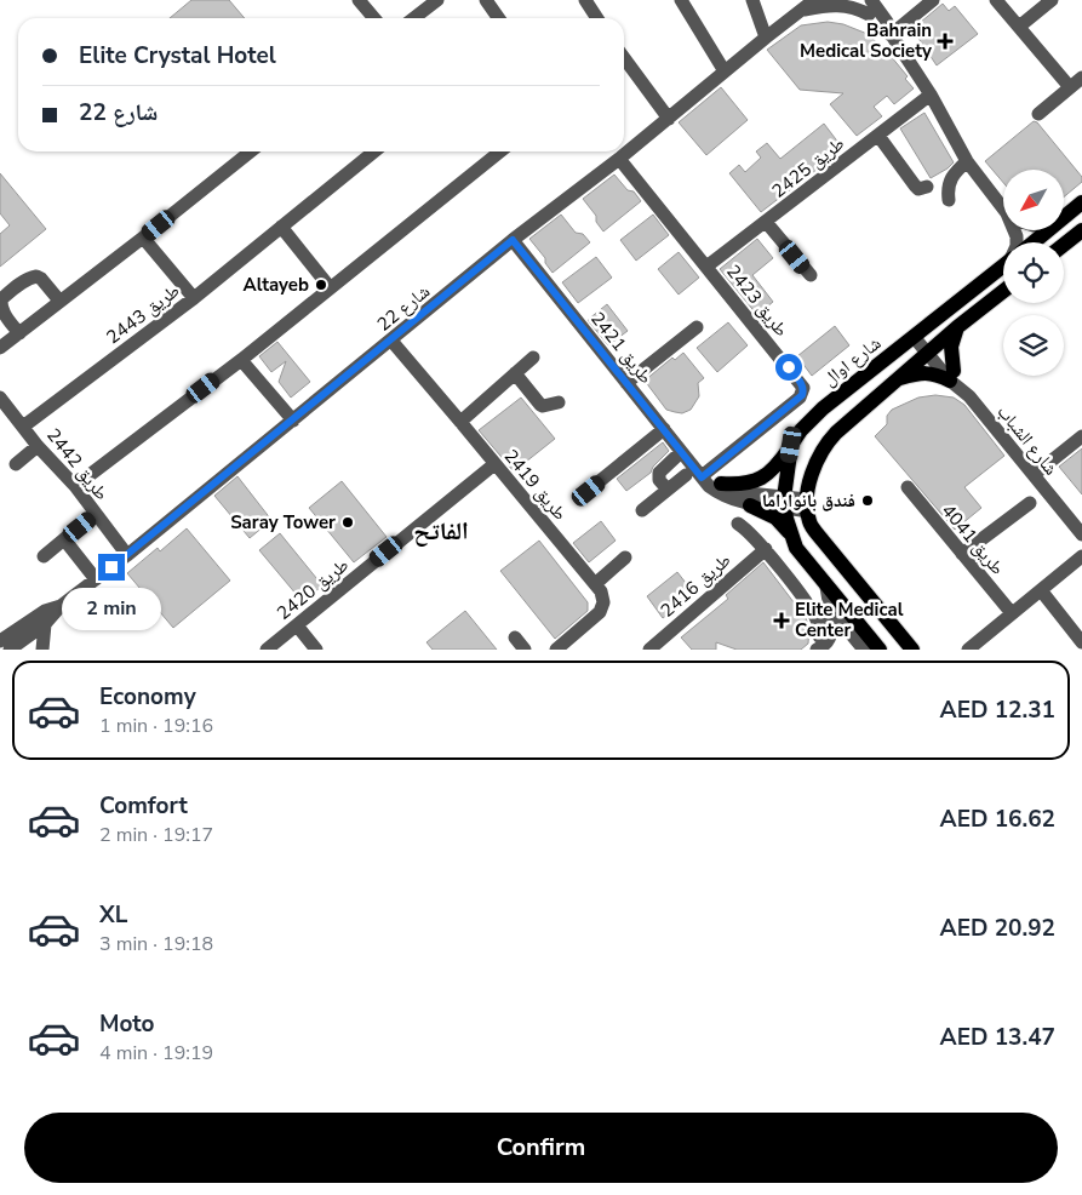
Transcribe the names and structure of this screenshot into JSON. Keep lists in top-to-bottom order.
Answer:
{
  "streets": {
    "main road": ["شارع اوال"],
    "street": [
      "طريق 2425",
      "طريق 2423",
      "شارع 22",
      "طريق 2443",
      "طريق 2421",
      "شارع الشباب",
      "طريق 2442",
      "طريق 2419",
      "طريق 4041",
      "طريق 2416",
      "طريق 2420"
    ]
  },
  "crossings": [
    ["طريق 2425", "طريق 2423"],
    ["طريق 2423", "شارع 22"],
    ["طريق 2423", "طريق 2421"],
    ["شارع 22", "طريق 2421"],
    ["شارع 22", "طريق 2442"],
    ["شارع 22", "طريق 2419"],
    ["طريق 2443", "طريق 2442"],
    ["طريق 2421", "شارع اوال"],
    ["شارع اوال", "شارع الشباب"],
    ["طريق 2419", "طريق 2420"]
  ],
  "districts": ["الفاتح"],
  "places": {
    "health": ["Bahrain Medical Society", "Elite Medical Center"],
    "other": ["Altayeb", "فندق بانواراما", "Saray Tower"]
  },
  "north": "bottom left",
  "page": {
    "banner": ["Elite Crystal Hotel", "شارع 22"],
    "bubble": "2 min",
    "list": [
      {
        "name": "Economy",
        "note": "1 min · 19:16",
        "value": "AED 12.31"
      },
      {
        "name": "Comfort",
        "note": "2 min · 19:17",
        "value": "AED 16.62"
      },
      {
        "name": "XL",
        "note": "3 min · 19:18",
        "value": "AED 20.92"
      },
      {
        "name": "Moto",
        "note": "4 min · 19:19",
        "value": "AED 13.47"
      }
    ],
    "buttons": "Confirm"
  }
}
